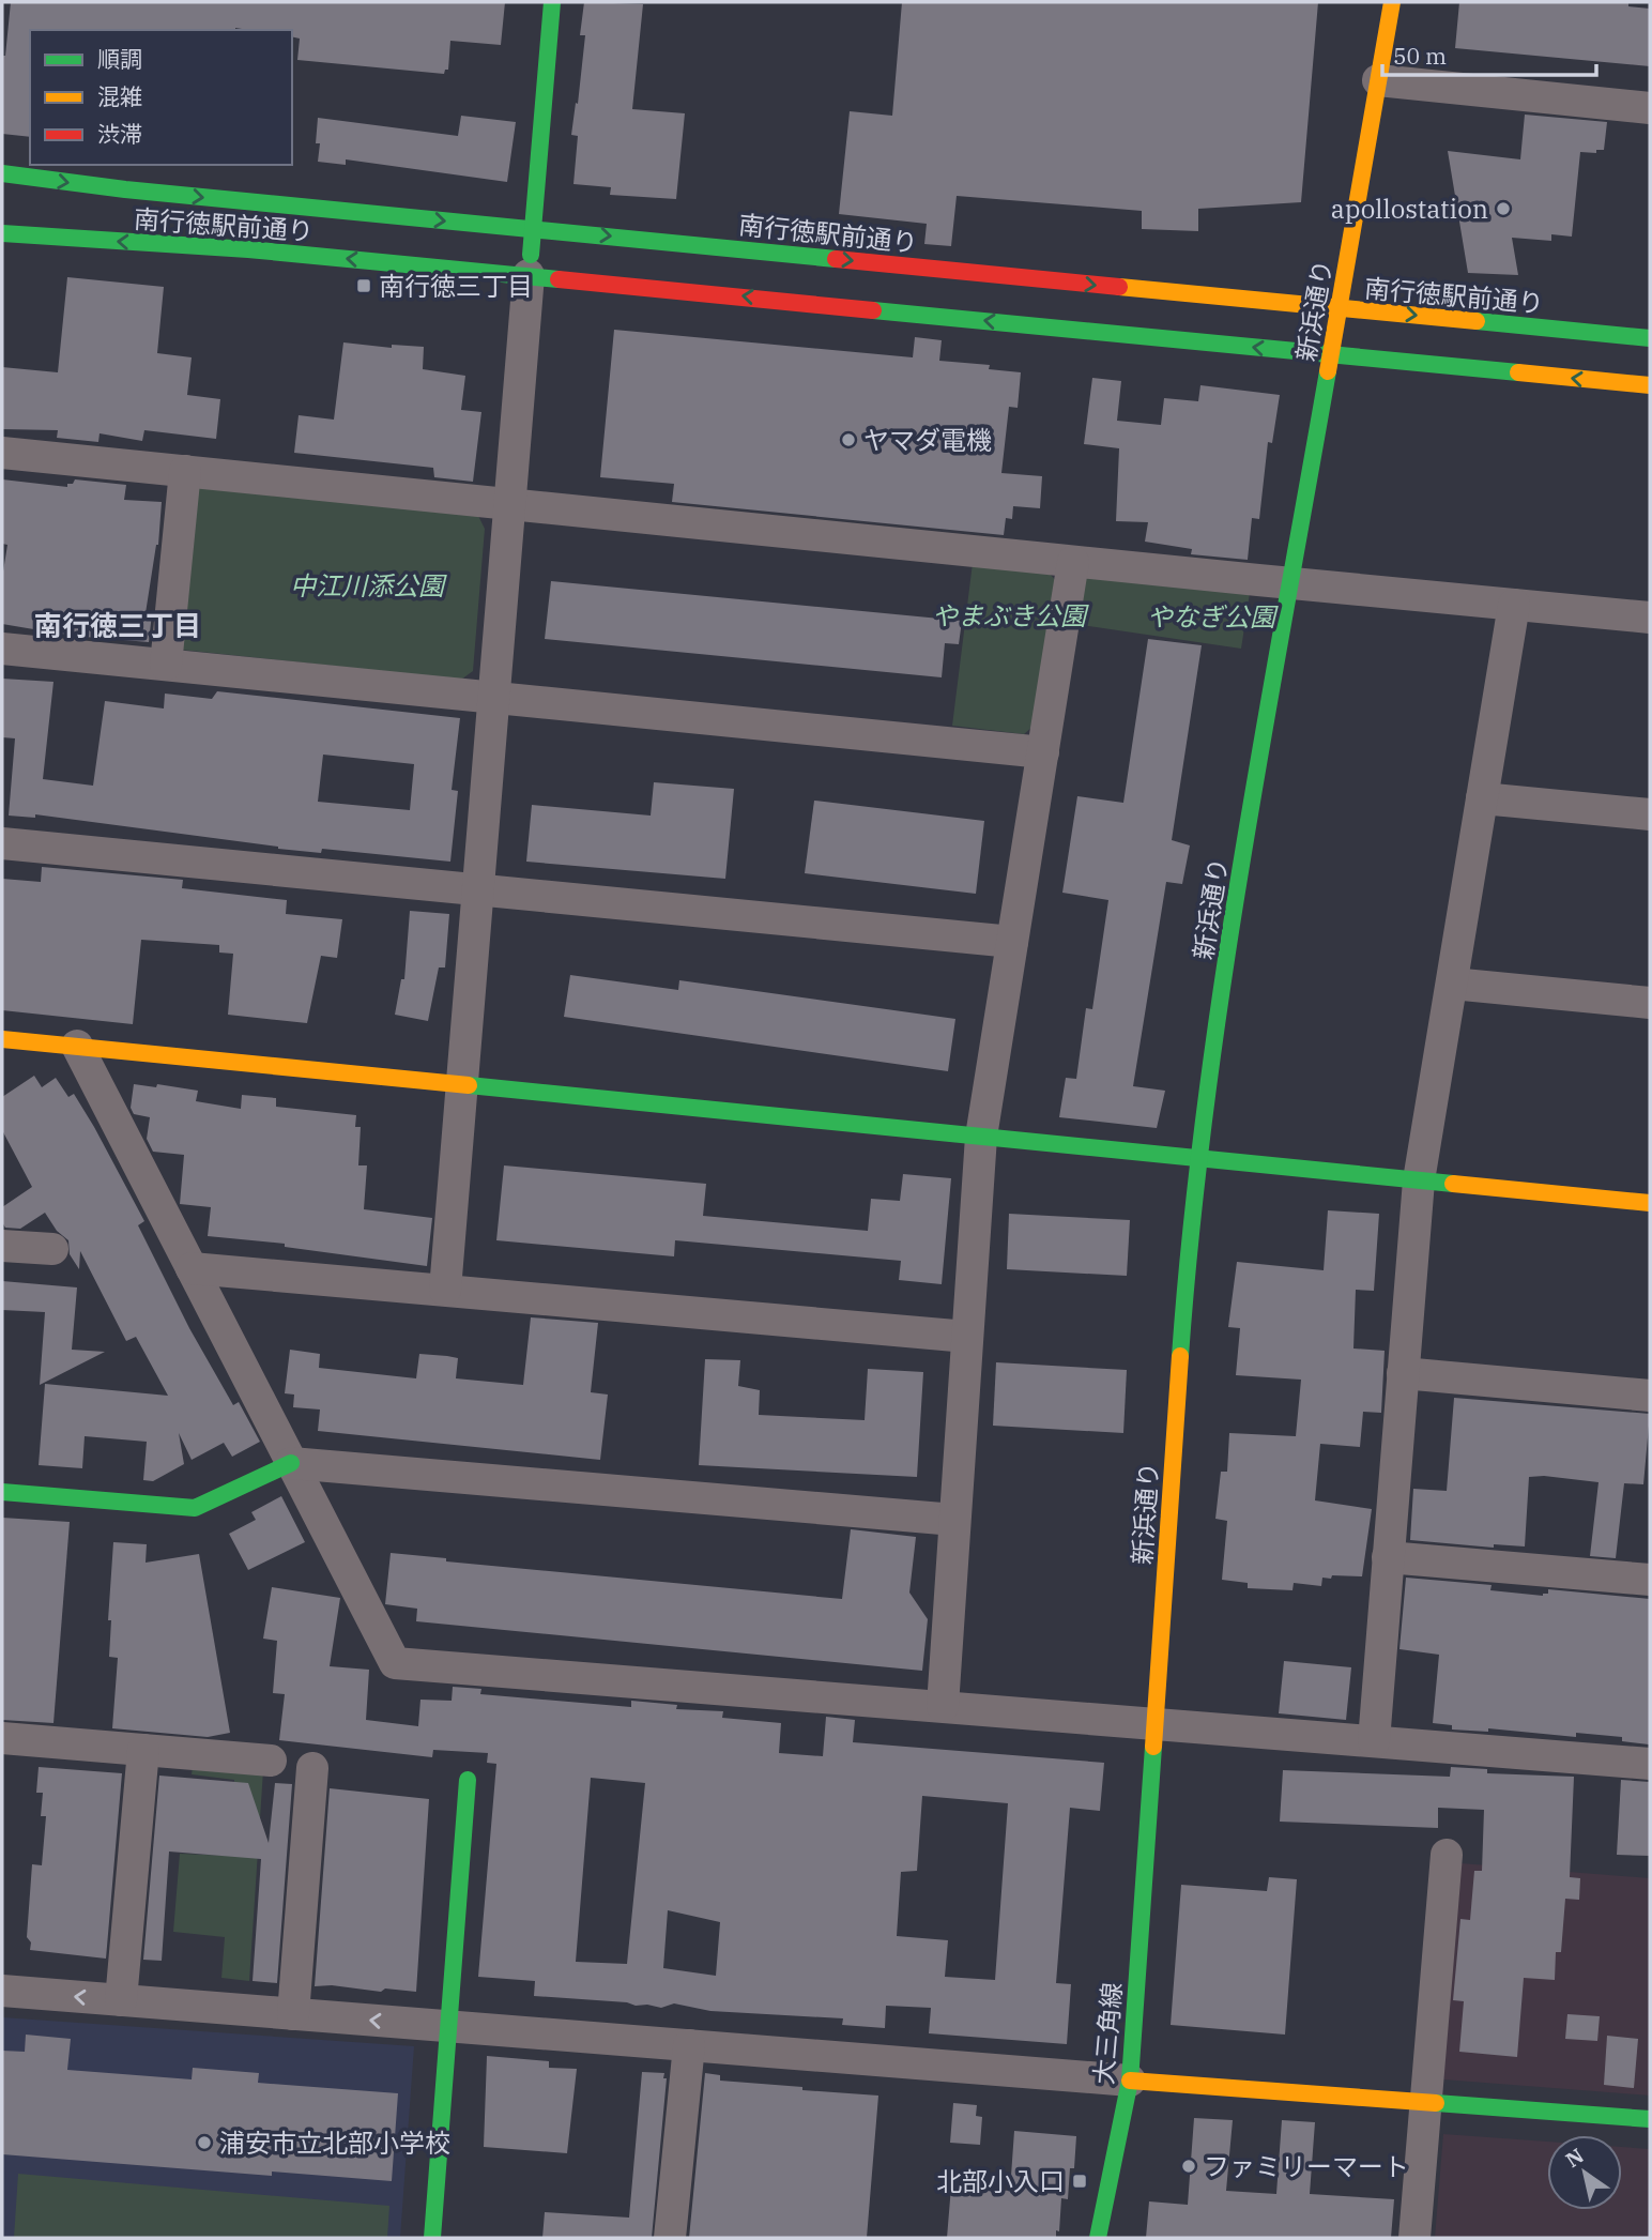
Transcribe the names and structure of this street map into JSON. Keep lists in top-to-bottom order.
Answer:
{
  "streets": {
    "street": ["南行徳駅前通り", "新浜通り", "大三角線"]
  },
  "crossings": [
    ["南行徳駅前通り", "新浜通り"],
    ["新浜通り", "大三角線"]
  ],
  "districts": ["南行徳三丁目"],
  "parks": ["中江川添公園", "やまぶき公園", "やなぎ公園"],
  "places": {
    "other": [
      "apollostation",
      "ヤマダ電機",
      "浦安市立北部小学校",
      "ファミリーマート"
    ],
    "transit": ["南行徳三丁目", "北部小入口"]
  },
  "legend": ["順調", "混雑", "渋滞"],
  "scale_bar": "50 m",
  "north": "top left"
}
